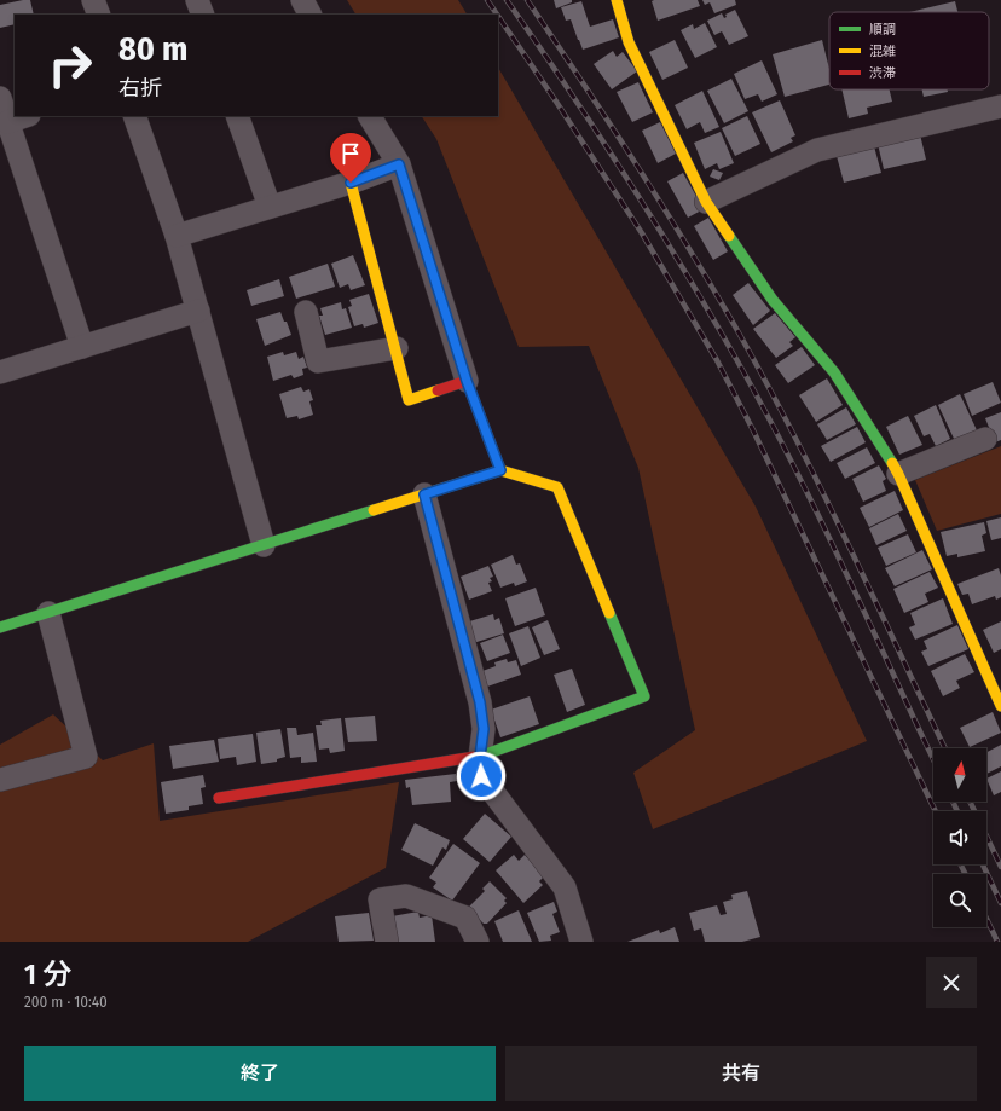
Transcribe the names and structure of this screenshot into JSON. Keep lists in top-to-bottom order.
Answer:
{
  "legend": ["順調", "混雑", "渋滞"],
  "north": "top",
  "page": {
    "turn": ["80 m", "右折"],
    "heading": ["1 分", "200 m · 10:40"],
    "buttons": ["終了", "共有"]
  }
}
